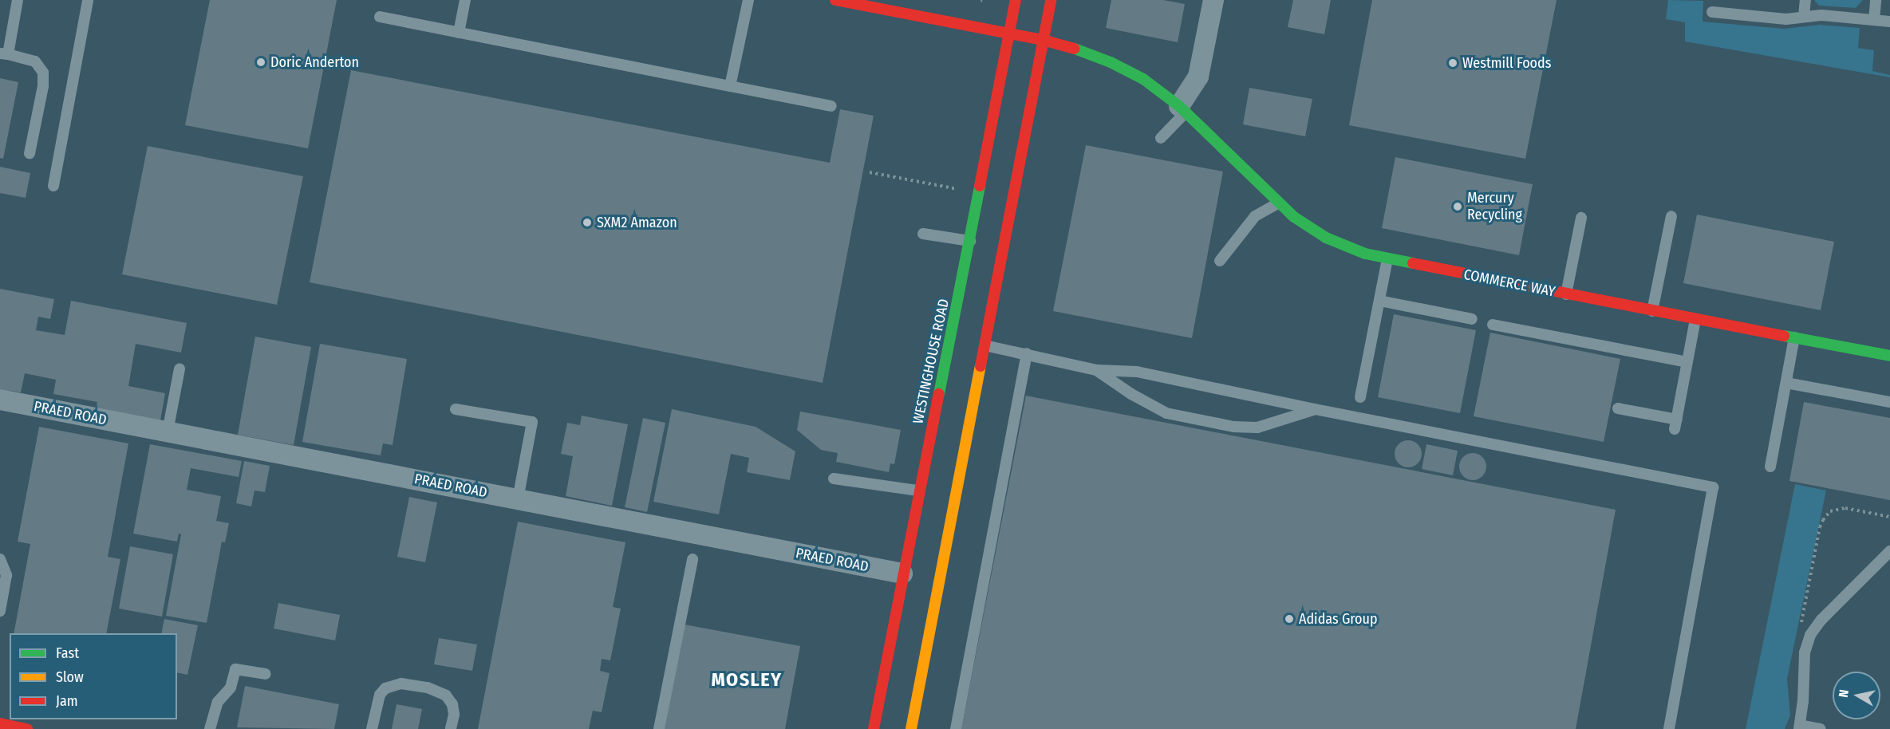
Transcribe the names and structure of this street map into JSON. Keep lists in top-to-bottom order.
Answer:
{
  "streets": {
    "street": ["COMMERCE WAY", "WESTINGHOUSE ROAD", "PRAED ROAD"]
  },
  "crossings": [
    ["COMMERCE WAY", "WESTINGHOUSE ROAD"],
    ["WESTINGHOUSE ROAD", "PRAED ROAD"]
  ],
  "districts": ["MOSLEY"],
  "places": [
    "Doric Anderton",
    "Westmill Foods",
    "Mercury Recycling",
    "SXM2 Amazon",
    "Adidas Group"
  ],
  "legend": ["Fast", "Slow", "Jam"],
  "north": "left"
}
